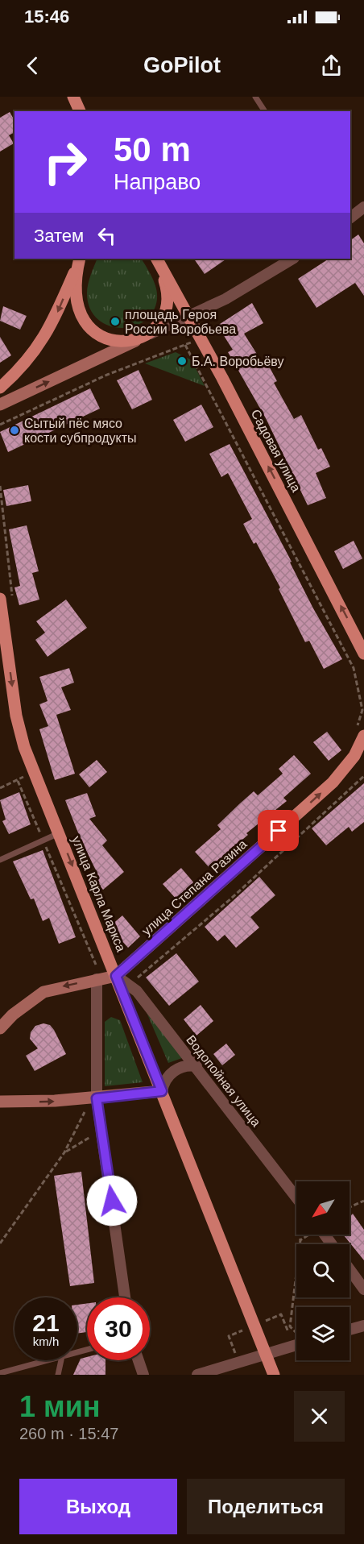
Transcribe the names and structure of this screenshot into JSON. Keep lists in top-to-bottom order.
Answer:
{
  "streets": {
    "main road": ["Садовая улица", "улица Степана Разина", "улица Карла Маркса"],
    "street": ["Водопойная улица"]
  },
  "crossings": [
    ["улица Степана Разина", "улица Карла Маркса"],
    ["улица Степана Разина", "Водопойная улица"],
    ["улица Карла Маркса", "Водопойная улица"]
  ],
  "one_way": ["Садовая улица", "улица Степана Разина", "улица Карла Маркса"],
  "places": ["площадь Героя России Воробьева", "Б.А. Воробьёву", "Сытый пёс мясо кости субпродукты"],
  "north": "bottom left",
  "page": {
    "status": "15:46",
    "header": "GoPilot",
    "turn": ["50 m", "Направо"],
    "then": "Затем",
    "speed": "21 km/h",
    "limit": "30",
    "heading": ["1 мин", "260 m · 15:47"],
    "buttons": ["Выход", "Поделиться"]
  }
}
